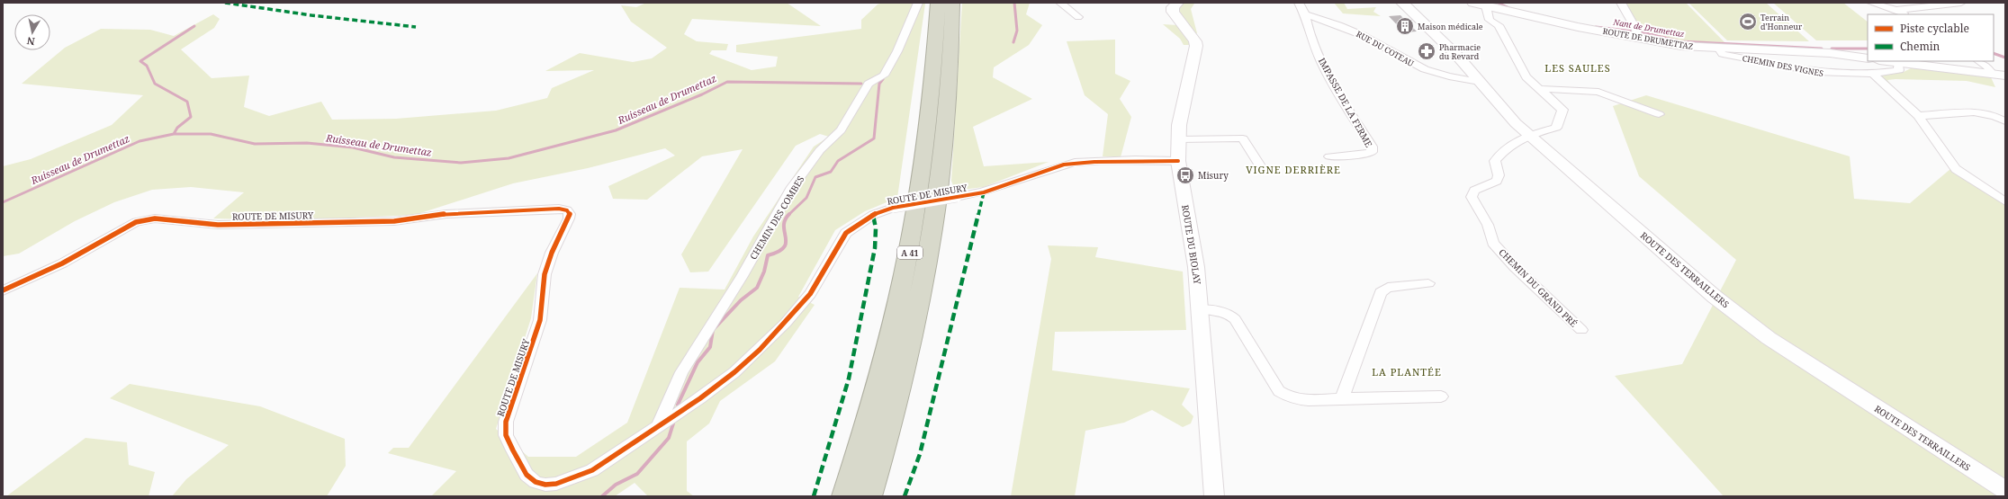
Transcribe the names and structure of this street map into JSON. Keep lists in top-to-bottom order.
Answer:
{
  "streets": {
    "highway": ["A 41"],
    "street": [
      "ROUTE DE DRUMETTAZ",
      "RUE DU COTEAU",
      "CHEMIN DES VIGNES",
      "IMPASSE DE LA FERME",
      "ROUTE DE MISURY",
      "CHEMIN DES COMBES",
      "ROUTE DU BIOLAY",
      "ROUTE DES TERRAILLERS",
      "CHEMIN DU GRAND PRÉ"
    ]
  },
  "crossings": [
    ["ROUTE DE DRUMETTAZ", "CHEMIN DES VIGNES"],
    ["RUE DU COTEAU", "IMPASSE DE LA FERME"],
    ["RUE DU COTEAU", "ROUTE DES TERRAILLERS"],
    ["ROUTE DE MISURY", "CHEMIN DES COMBES"],
    ["ROUTE DE MISURY", "ROUTE DU BIOLAY"],
    ["ROUTE DES TERRAILLERS", "CHEMIN DU GRAND PRÉ"]
  ],
  "districts": ["LES SAULES", "VIGNE DERRIÈRE", "LA PLANTÉE"],
  "water": ["Nant de Drumettaz", "Ruisseau de Drumettaz"],
  "places": {
    "sports": ["Terrain d'Honneur"],
    "building": ["Maison médicale"],
    "pharmacy": ["Pharmacie du Revard"],
    "bus stop": ["Misury"]
  },
  "legend": ["Piste cyclable", "Chemin"],
  "north": "bottom"
}
